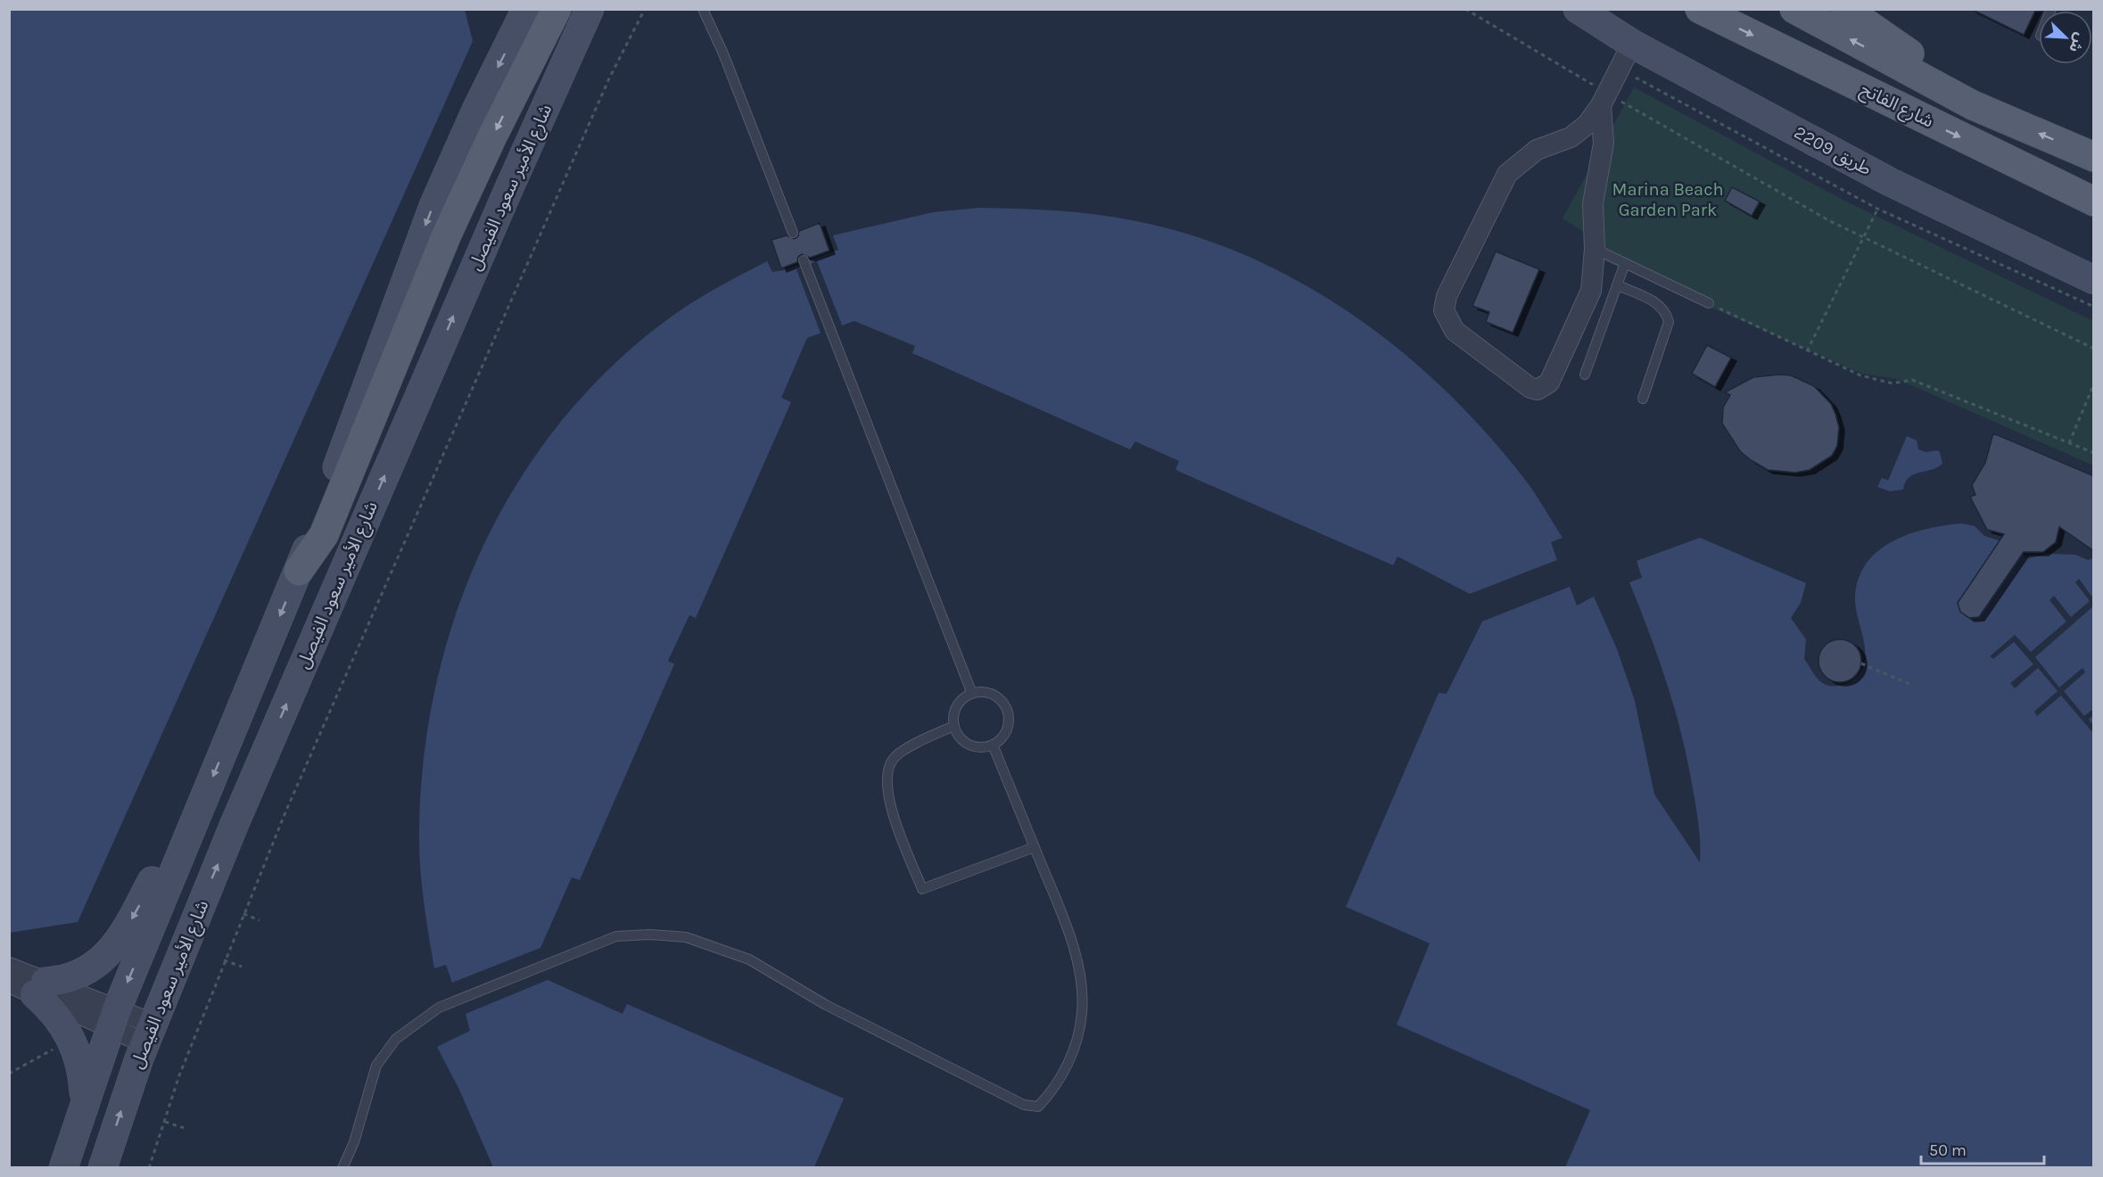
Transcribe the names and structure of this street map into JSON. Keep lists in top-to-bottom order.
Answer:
{
  "streets": {
    "main road": ["شارع الفاتح"],
    "street": ["طريق 2209", "شارع الأمير سعود الفيصل"]
  },
  "parks": ["Marina Beach Garden Park"],
  "scale_bar": "50 m",
  "north": "bottom right"
}
